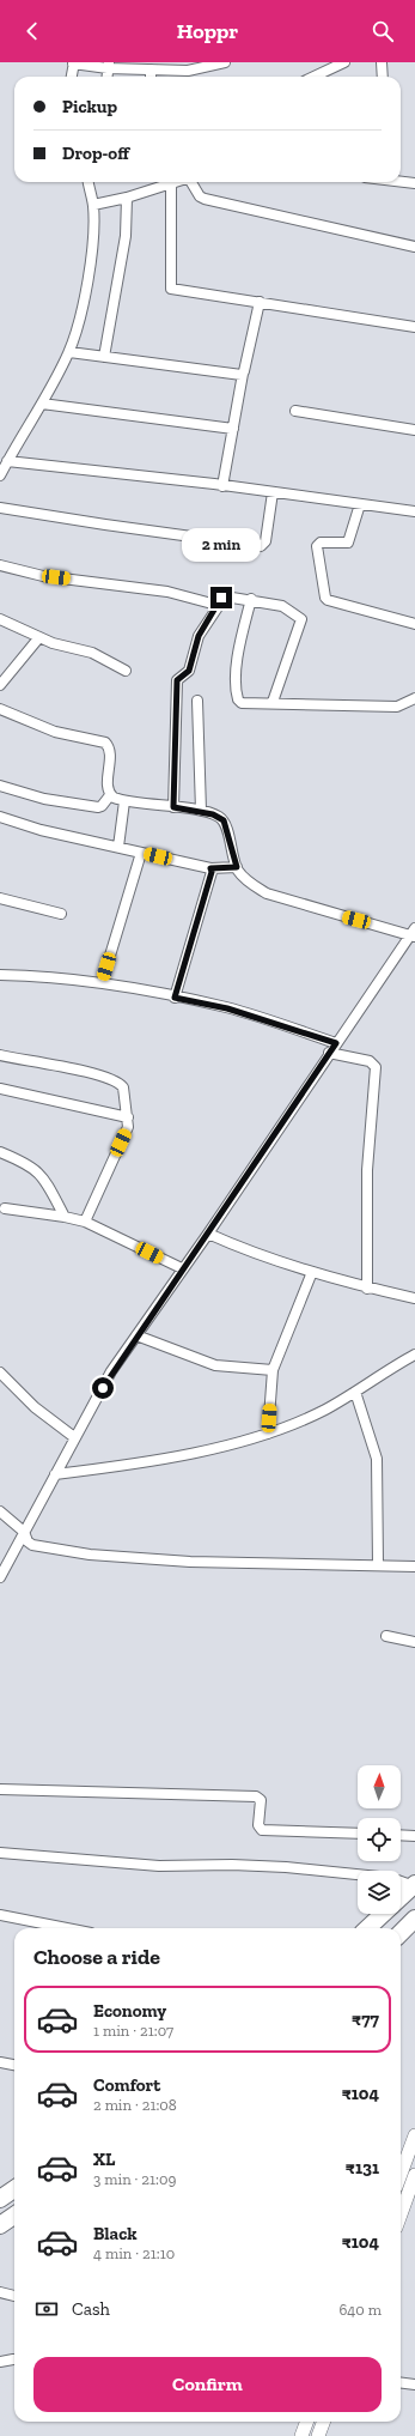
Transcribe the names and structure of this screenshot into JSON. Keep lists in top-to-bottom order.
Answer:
{
  "north": "top",
  "page": {
    "header": "Hoppr",
    "banner": ["Pickup", "Drop-off"],
    "bubble": "2 min",
    "heading": "Choose a ride",
    "list": [
      {
        "name": "Economy",
        "note": "1 min · 21:07",
        "value": "₹77"
      },
      {
        "name": "Comfort",
        "note": "2 min · 21:08",
        "value": "₹104"
      },
      {
        "name": "XL",
        "note": "3 min · 21:09",
        "value": "₹131"
      },
      {
        "name": "Black",
        "note": "4 min · 21:10",
        "value": "₹104"
      }
    ],
    "pay": ["Cash", "640 m"],
    "buttons": "Confirm"
  }
}
